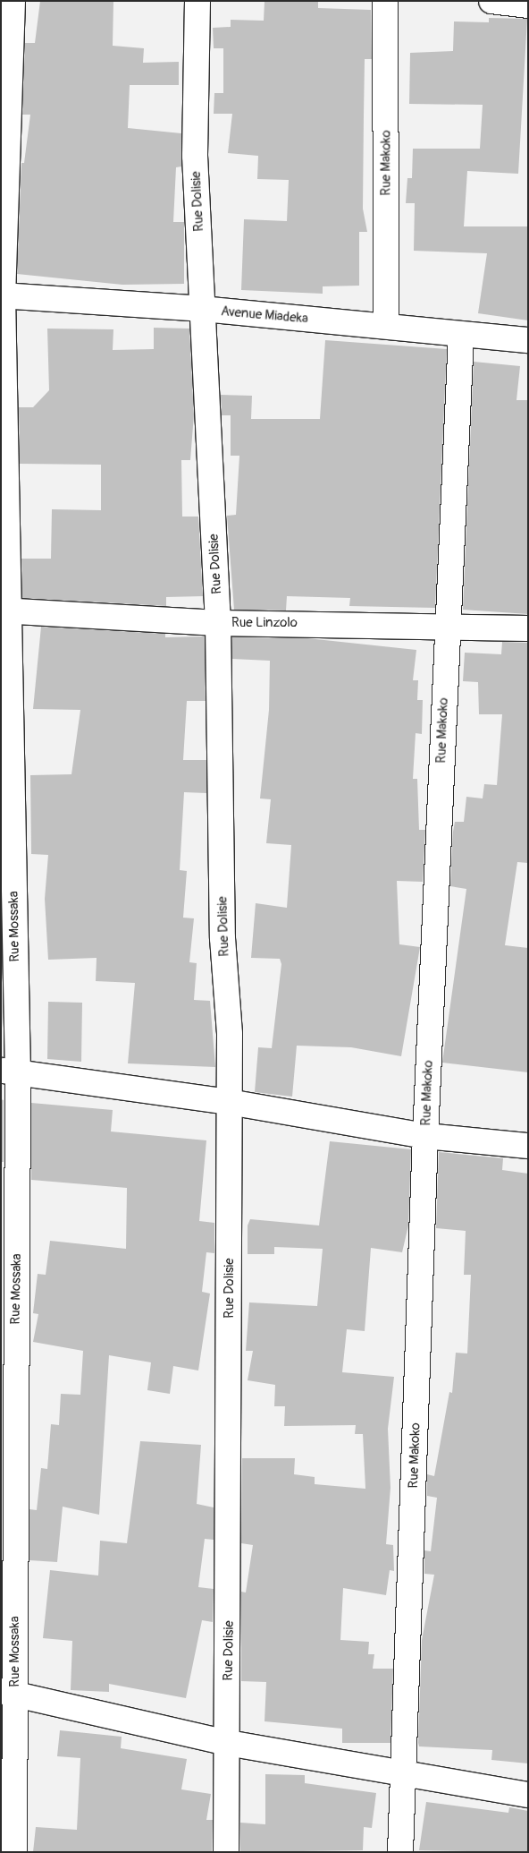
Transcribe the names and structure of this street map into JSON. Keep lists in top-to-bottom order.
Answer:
{
  "streets": {
    "street": [
      "Rue Makoko",
      "Rue Dolisie",
      "Avenue Miadeka",
      "Rue Linzolo",
      "Rue Mossaka"
    ]
  },
  "crossings": [
    ["Rue Makoko", "Avenue Miadeka"],
    ["Rue Makoko", "Rue Linzolo"],
    ["Rue Dolisie", "Avenue Miadeka"],
    ["Rue Dolisie", "Rue Linzolo"],
    ["Avenue Miadeka", "Rue Mossaka"],
    ["Rue Linzolo", "Rue Mossaka"]
  ]
}
